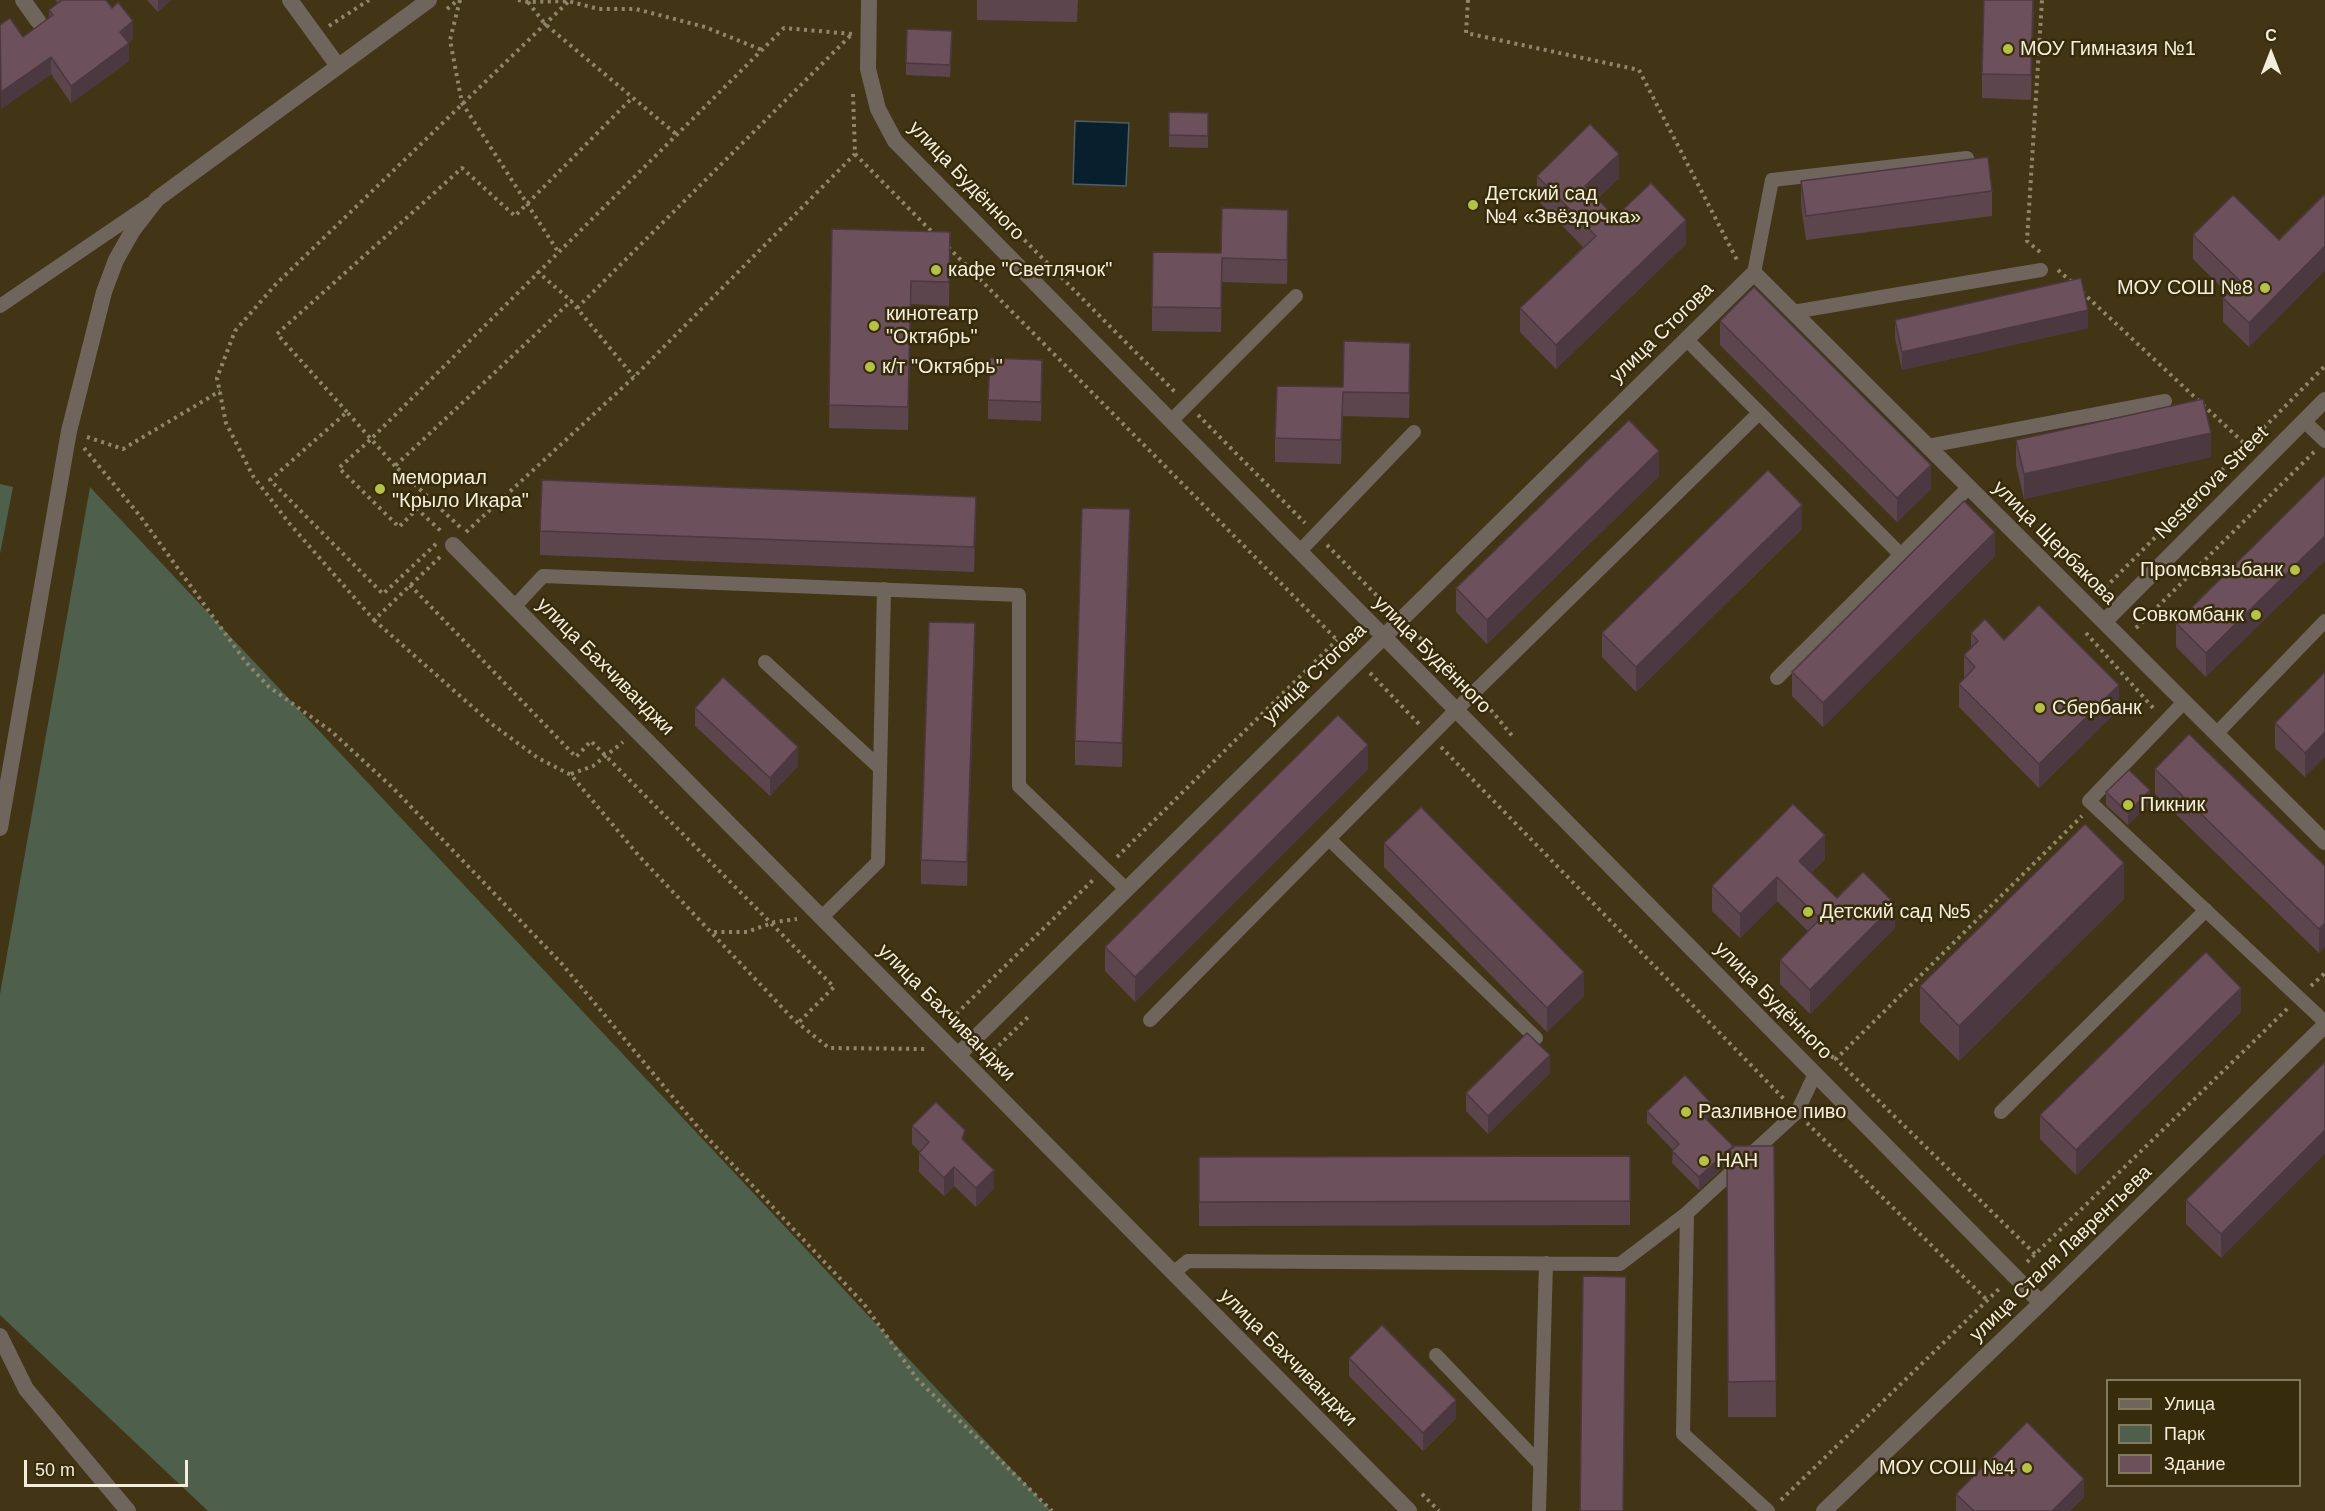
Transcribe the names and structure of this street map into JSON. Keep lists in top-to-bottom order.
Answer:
{
  "streets": {
    "street": [
      "улица Будённого",
      "улица Стогова",
      "Nesterova Street",
      "улица Щербакова",
      "улица Бахчиванджи",
      "улица Сталя Лаврентьева"
    ]
  },
  "crossings": [
    ["улица Будённого", "улица Стогова"],
    ["улица Будённого", "улица Сталя Лаврентьева"],
    ["улица Стогова", "улица Щербакова"],
    ["улица Стогова", "улица Бахчиванджи"],
    ["Nesterova Street", "улица Щербакова"]
  ],
  "places": [
    "МОУ Гимназия №1",
    "Детский сад №4 «Звёздочка»",
    "кафе \"Светлячок\"",
    "МОУ СОШ №8",
    "кинотеатр \"Октябрь\"",
    "к/т \"Октябрь\"",
    "мемориал \"Крыло Икара\"",
    "Промсвязьбанк",
    "Совкомбанк",
    "Сбербанк",
    "Пикник",
    "Детский сад №5",
    "Разливное пиво",
    "НАН",
    "МОУ СОШ №4"
  ],
  "legend": ["Улица", "Парк", "Здание"],
  "scale_bar": "50 m",
  "north": "top"
}
